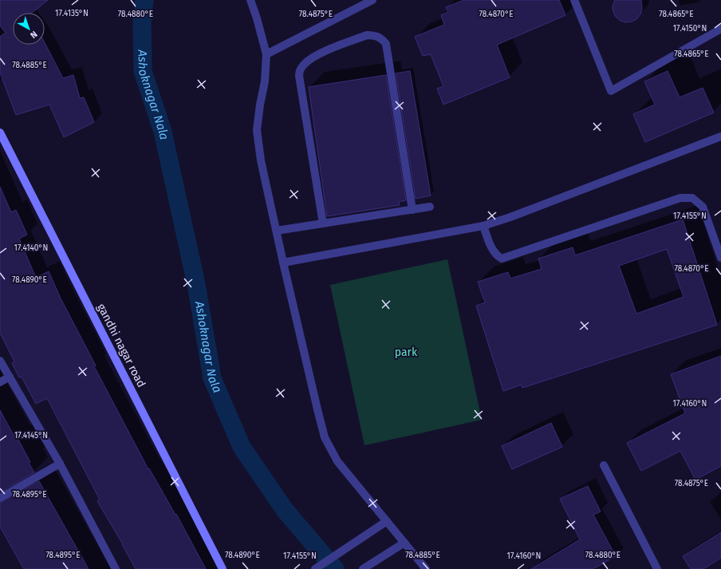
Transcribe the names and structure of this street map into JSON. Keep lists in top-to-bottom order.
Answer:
{
  "streets": {
    "main road": ["gandhi nagar road"]
  },
  "water": ["Ashoknagar Nala"],
  "parks": ["park"],
  "north": "bottom right",
  "coordinates": [
    "17.4135°N",
    "78.4880°E",
    "78.4875°E",
    "78.4870°E",
    "78.4865°E",
    "17.4150°N",
    "78.4885°E",
    "17.4155°N",
    "17.4140°N",
    "78.4890°E",
    "17.4160°N",
    "17.4145°N",
    "78.4895°E"
  ]
}
